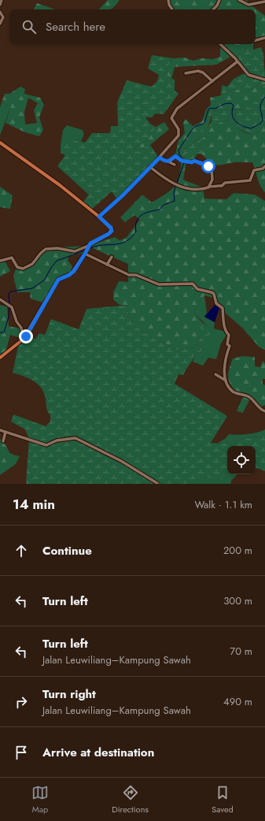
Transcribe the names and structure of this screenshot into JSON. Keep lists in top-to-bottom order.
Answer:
{
  "page": {
    "search": "Search here",
    "heading": ["14 min", "Walk · 1.1 km"],
    "list": [
      ["Continue", "200 m"],
      ["Turn left", "300 m"],
      ["Turn left", "Jalan Leuwiliang–Kampung Sawah", "70 m"],
      ["Turn right", "Jalan Leuwiliang–Kampung Sawah", "490 m"],
      "Arrive at destination"
    ],
    "nav": ["Map", "Directions", "Saved"]
  }
}
